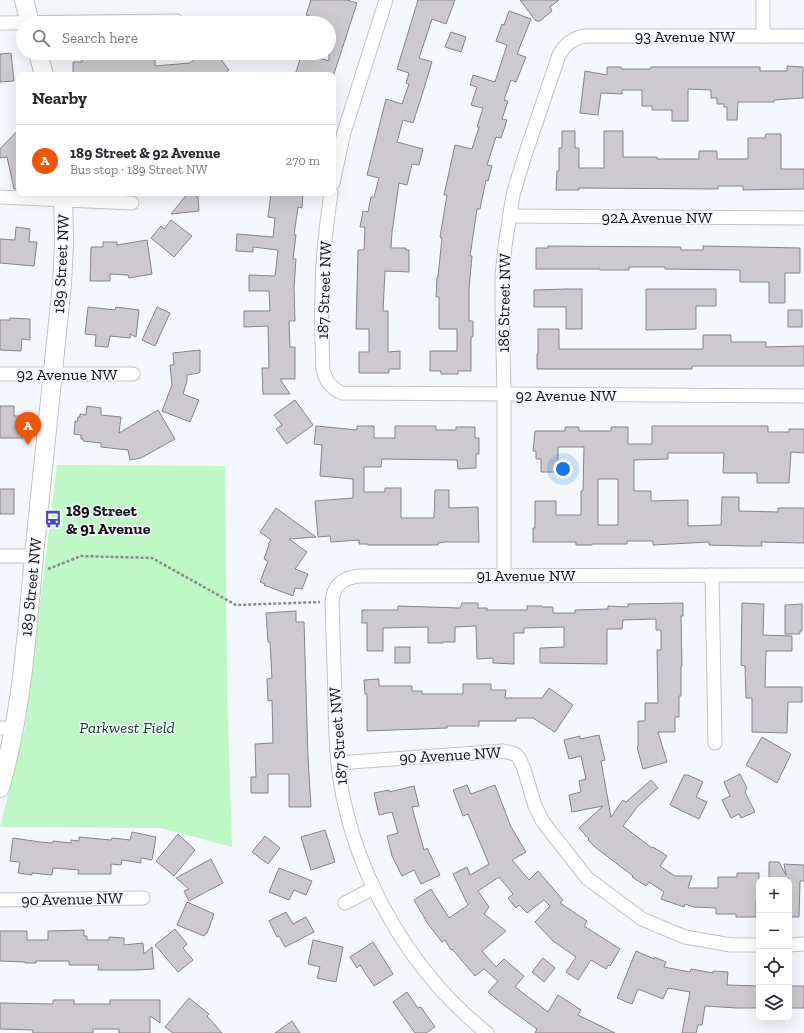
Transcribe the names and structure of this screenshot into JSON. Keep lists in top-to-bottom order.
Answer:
{
  "streets": {
    "street": [
      "93 Avenue NW",
      "92A Avenue NW",
      "189 Street NW",
      "187 Street NW",
      "186 Street NW",
      "92 Avenue NW",
      "91 Avenue NW",
      "90 Avenue NW"
    ]
  },
  "crossings": [
    ["93 Avenue NW", "186 Street NW"],
    ["92A Avenue NW", "186 Street NW"],
    ["189 Street NW", "92 Avenue NW"],
    ["187 Street NW", "92 Avenue NW"],
    ["187 Street NW", "91 Avenue NW"],
    ["187 Street NW", "90 Avenue NW"],
    ["186 Street NW", "92 Avenue NW"],
    ["186 Street NW", "91 Avenue NW"]
  ],
  "parks": ["Parkwest Field"],
  "places": {
    "bus stop": ["189 Street & 91 Avenue"]
  },
  "page": {
    "search": "Search here",
    "heading": "Nearby",
    "list": [
      {
        "mark": "A",
        "name": "189 Street & 92 Avenue",
        "note": "Bus stop · 189 Street NW",
        "value": "270 m"
      }
    ],
    "pins": "A",
    "map_buttons": ["+", "−"]
  }
}
